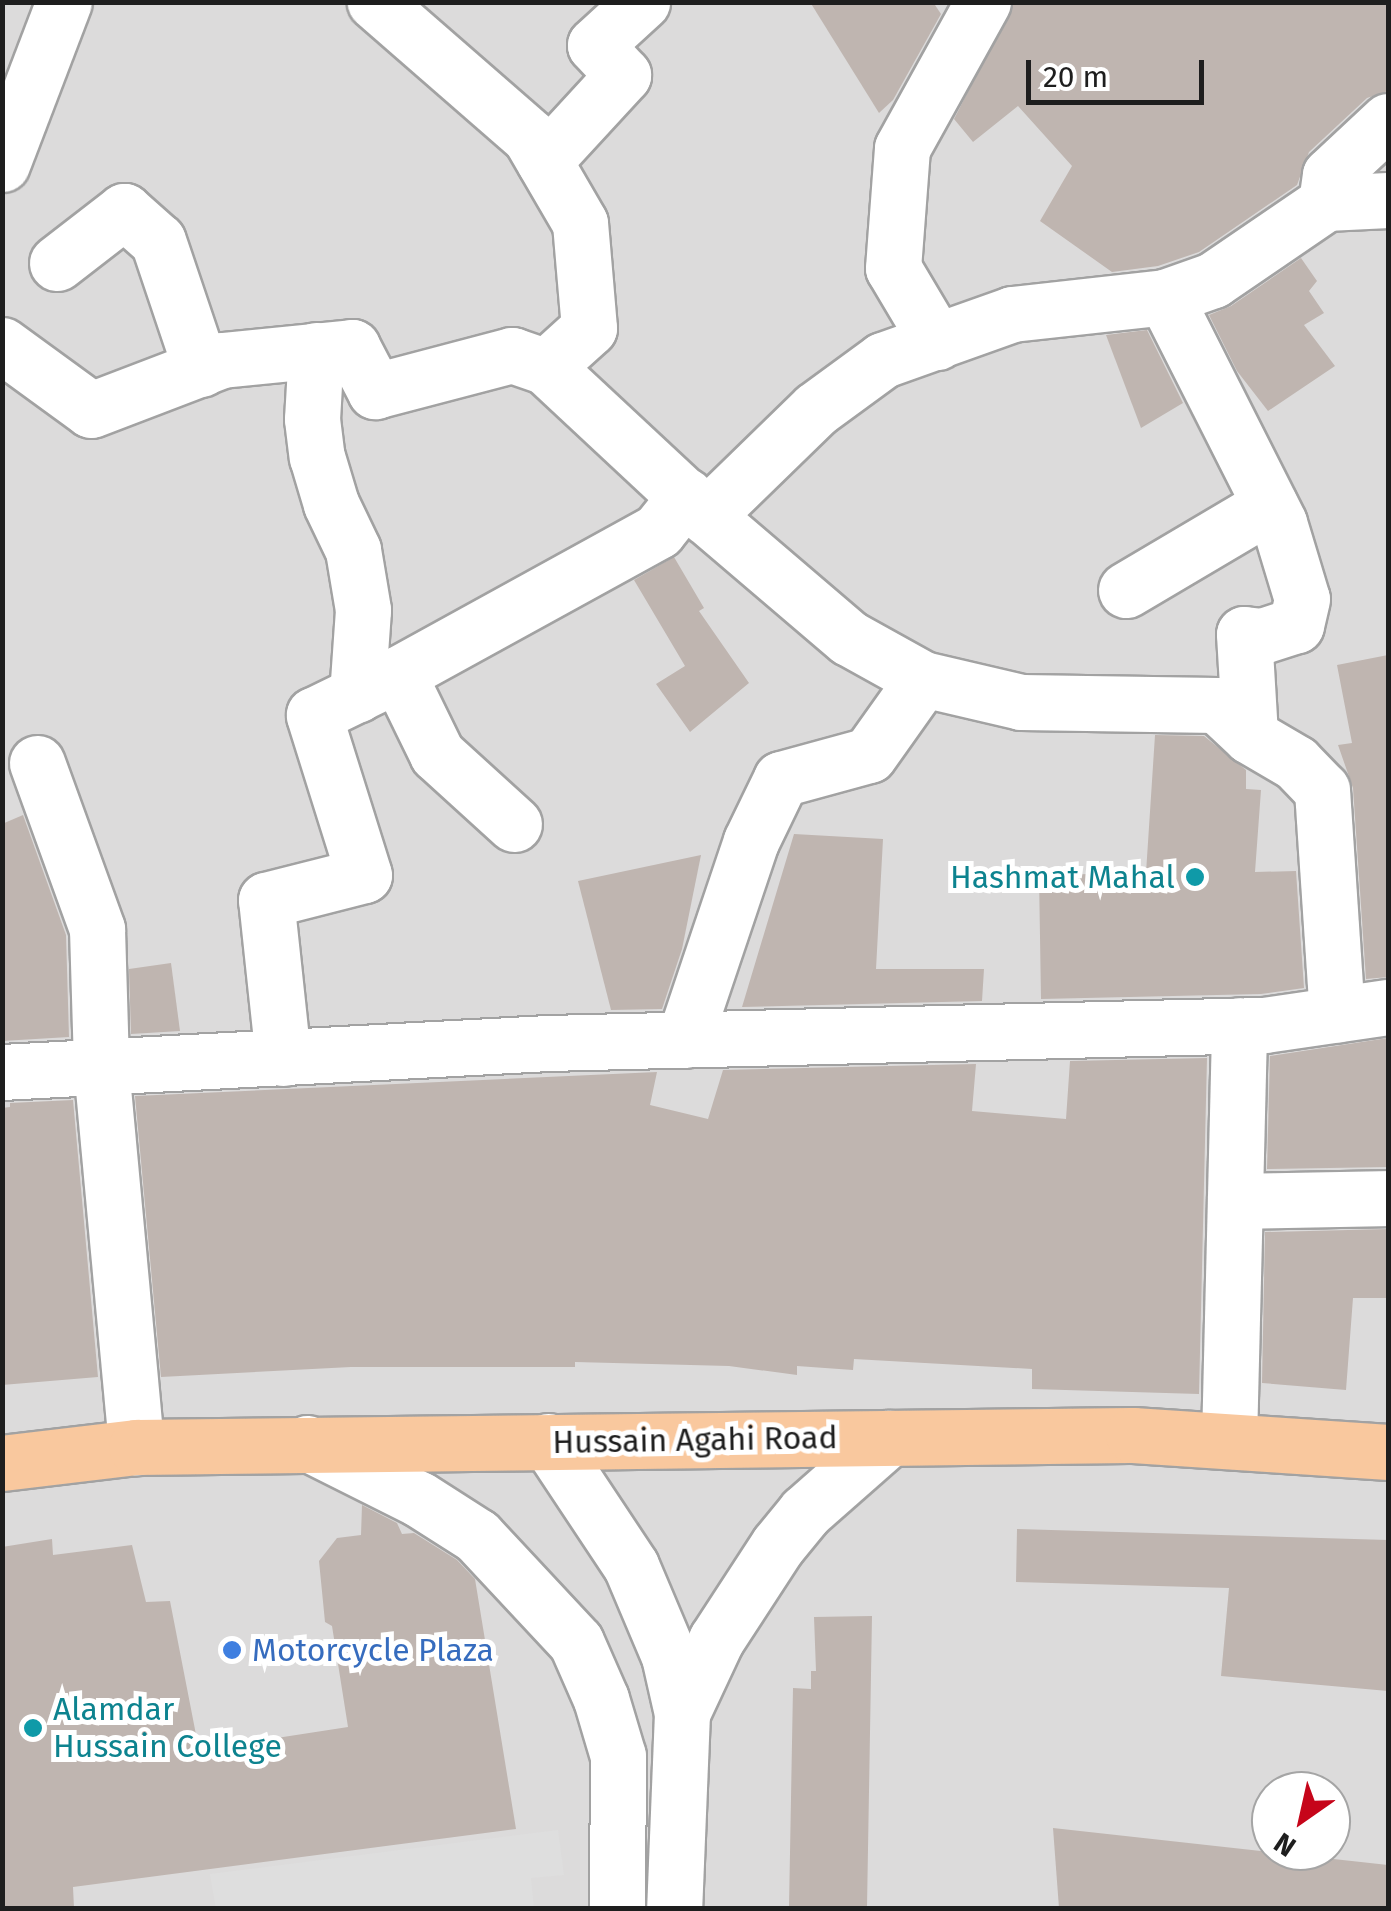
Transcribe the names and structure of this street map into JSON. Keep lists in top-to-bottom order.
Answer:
{
  "streets": {
    "main road": ["Hussain Agahi Road"]
  },
  "places": ["Hashmat Mahal", "Motorcycle Plaza", "Alamdar Hussain College"],
  "scale_bar": "20 m",
  "north": "bottom left"
}
